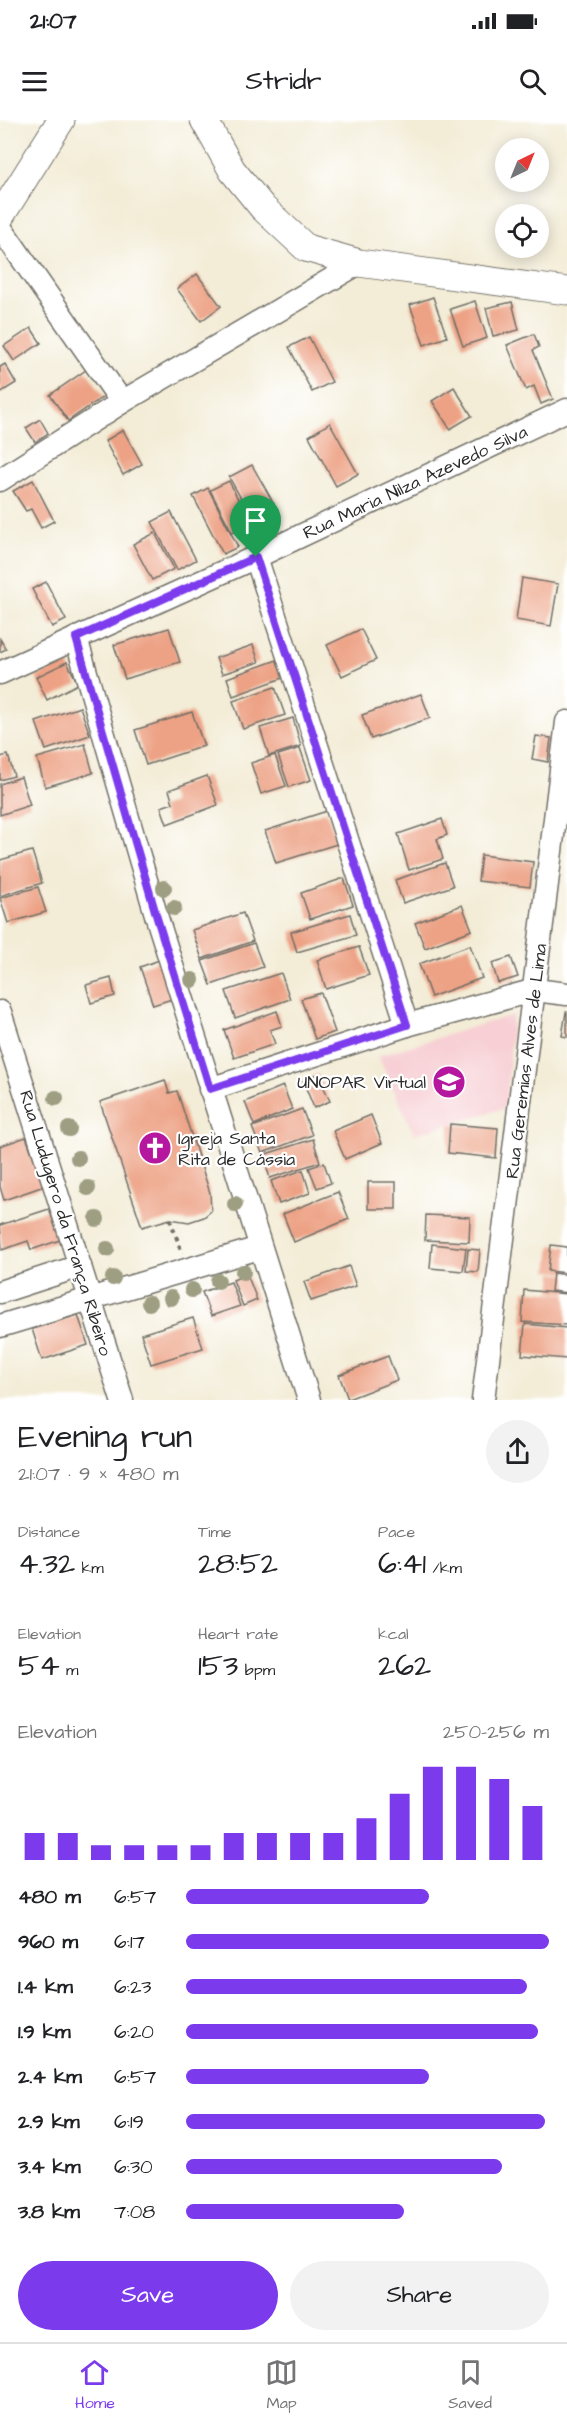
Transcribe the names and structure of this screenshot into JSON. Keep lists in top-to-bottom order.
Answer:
{
  "streets": {
    "street": ["Rua Maria Nilza Azevedo Silva", "Rua Geremias Alves de Lima", "Rua Ludugero da França Ribeiro"]
  },
  "places": {
    "school or university": ["UNOPAR Virtual"],
    "church": ["Igreja Santa Rita de Cássia"]
  },
  "north": "top right",
  "page": {
    "status": "21:07",
    "header": "Stridr",
    "heading": ["Evening run", "21:07 · 9 × 480 m"],
    "stats": [
      ["Distance", "4.32 km"],
      ["Time", "28:52"],
      ["Pace", "6:41 /km"],
      ["Elevation", "54 m"],
      ["Heart rate", "153 bpm"],
      ["kcal", "262"]
    ],
    "chart": ["Elevation", "250–256 m"],
    "list": [
      {
        "name": "480 m",
        "note": "6:57"
      },
      {
        "name": "960 m",
        "note": "6:17"
      },
      {
        "name": "1.4 km",
        "note": "6:23"
      },
      {
        "name": "1.9 km",
        "note": "6:20"
      },
      {
        "name": "2.4 km",
        "note": "6:57"
      },
      {
        "name": "2.9 km",
        "note": "6:19"
      },
      {
        "name": "3.4 km",
        "note": "6:30"
      },
      {
        "name": "3.8 km",
        "note": "7:08"
      }
    ],
    "buttons": ["Save", "Share"],
    "tabs": ["Home", "Map", "Saved"]
  }
}
